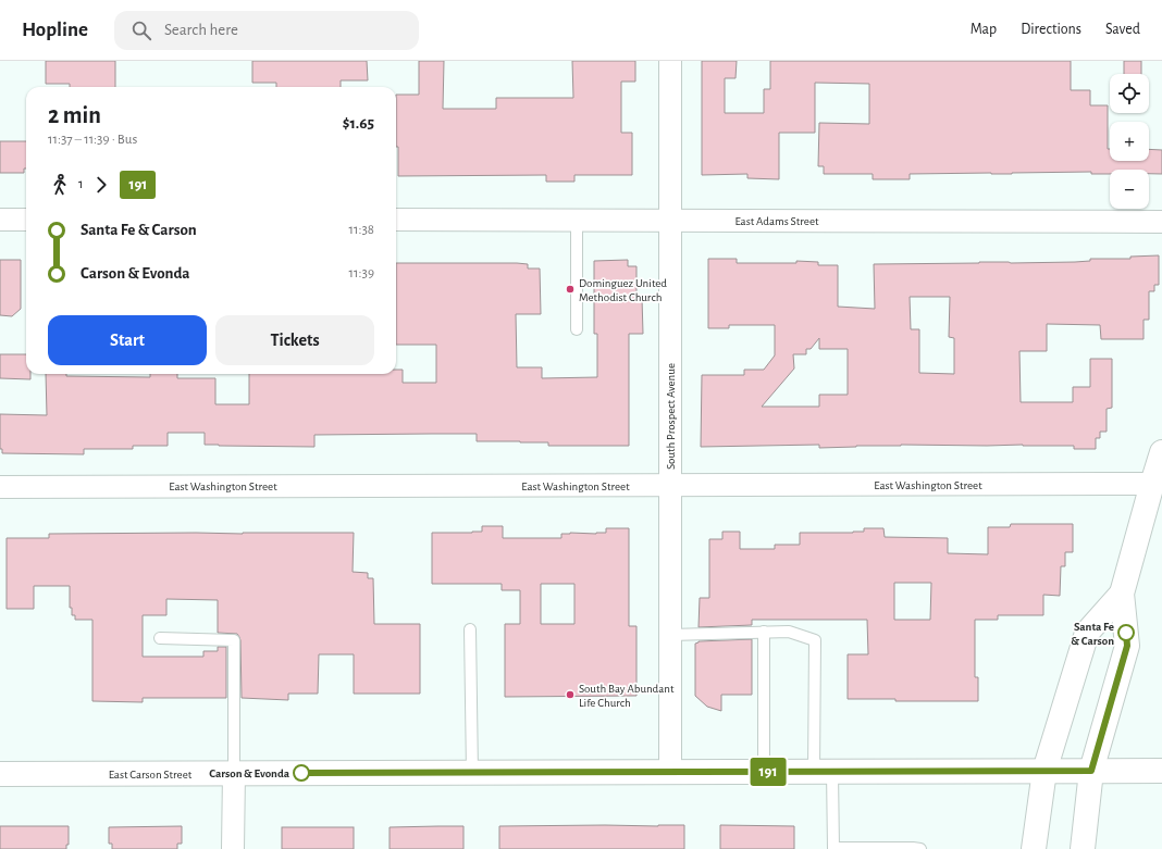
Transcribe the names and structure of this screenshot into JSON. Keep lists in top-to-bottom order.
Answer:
{
  "streets": {
    "main road": ["East Carson Street"],
    "street": ["East Adams Street", "South Prospect Avenue", "East Washington Street"]
  },
  "crossings": [
    ["East Adams Street", "South Prospect Avenue"],
    ["South Prospect Avenue", "East Washington Street"],
    ["South Prospect Avenue", "East Carson Street"]
  ],
  "places": [
    "Dominguez United Methodist Church",
    "Santa Fe & Carson",
    "South Bay Abundant Life Church",
    "Carson & Evonda"
  ],
  "lines": ["bus line 191"],
  "page": {
    "header": "Hopline",
    "search": "Search here",
    "nav": ["Map", "Directions", "Saved"],
    "on_map": "191",
    "map_buttons": ["+", "−"],
    "heading": ["2 min", "11:37 – 11:39 · Bus", "$1.65"],
    "legs": ["1", "191"],
    "list": [
      {
        "name": "Santa Fe & Carson",
        "value": "11:38"
      },
      {
        "name": "Carson & Evonda",
        "value": "11:39"
      }
    ],
    "buttons": ["Start", "Tickets"]
  }
}
